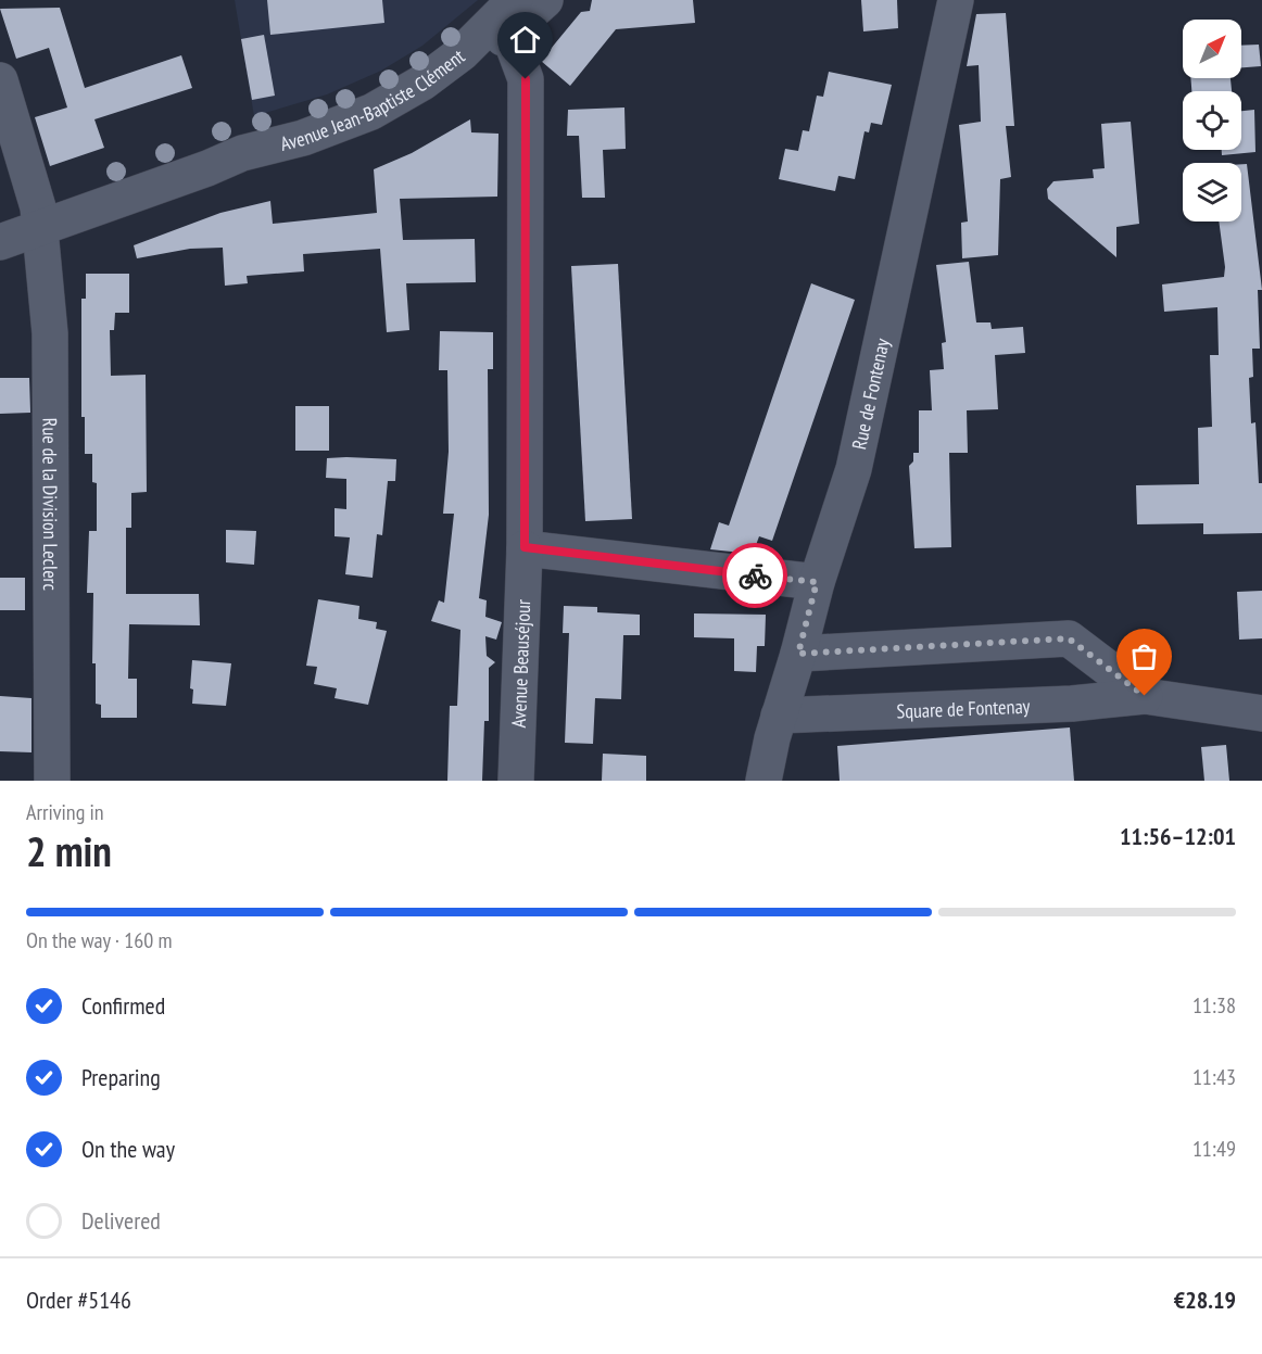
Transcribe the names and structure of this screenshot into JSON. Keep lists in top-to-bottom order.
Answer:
{
  "streets": {
    "street": [
      "Avenue Jean-Baptiste Clément",
      "Rue de Fontenay",
      "Rue de la Division Leclerc",
      "Avenue Beauséjour",
      "Square de Fontenay"
    ]
  },
  "crossings": [
    ["Avenue Jean-Baptiste Clément", "Rue de la Division Leclerc"],
    ["Avenue Jean-Baptiste Clément", "Avenue Beauséjour"],
    ["Rue de Fontenay", "Square de Fontenay"]
  ],
  "north": "top right",
  "page": {
    "heading": ["2 min", "Arriving in", "11:56–12:01"],
    "panel": ["Order #5146", "€28.19"],
    "bar": "On the way · 160 m",
    "list": [
      ["Confirmed", "11:38"],
      ["Preparing", "11:43"],
      ["On the way", "11:49"],
      "Delivered"
    ]
  }
}
